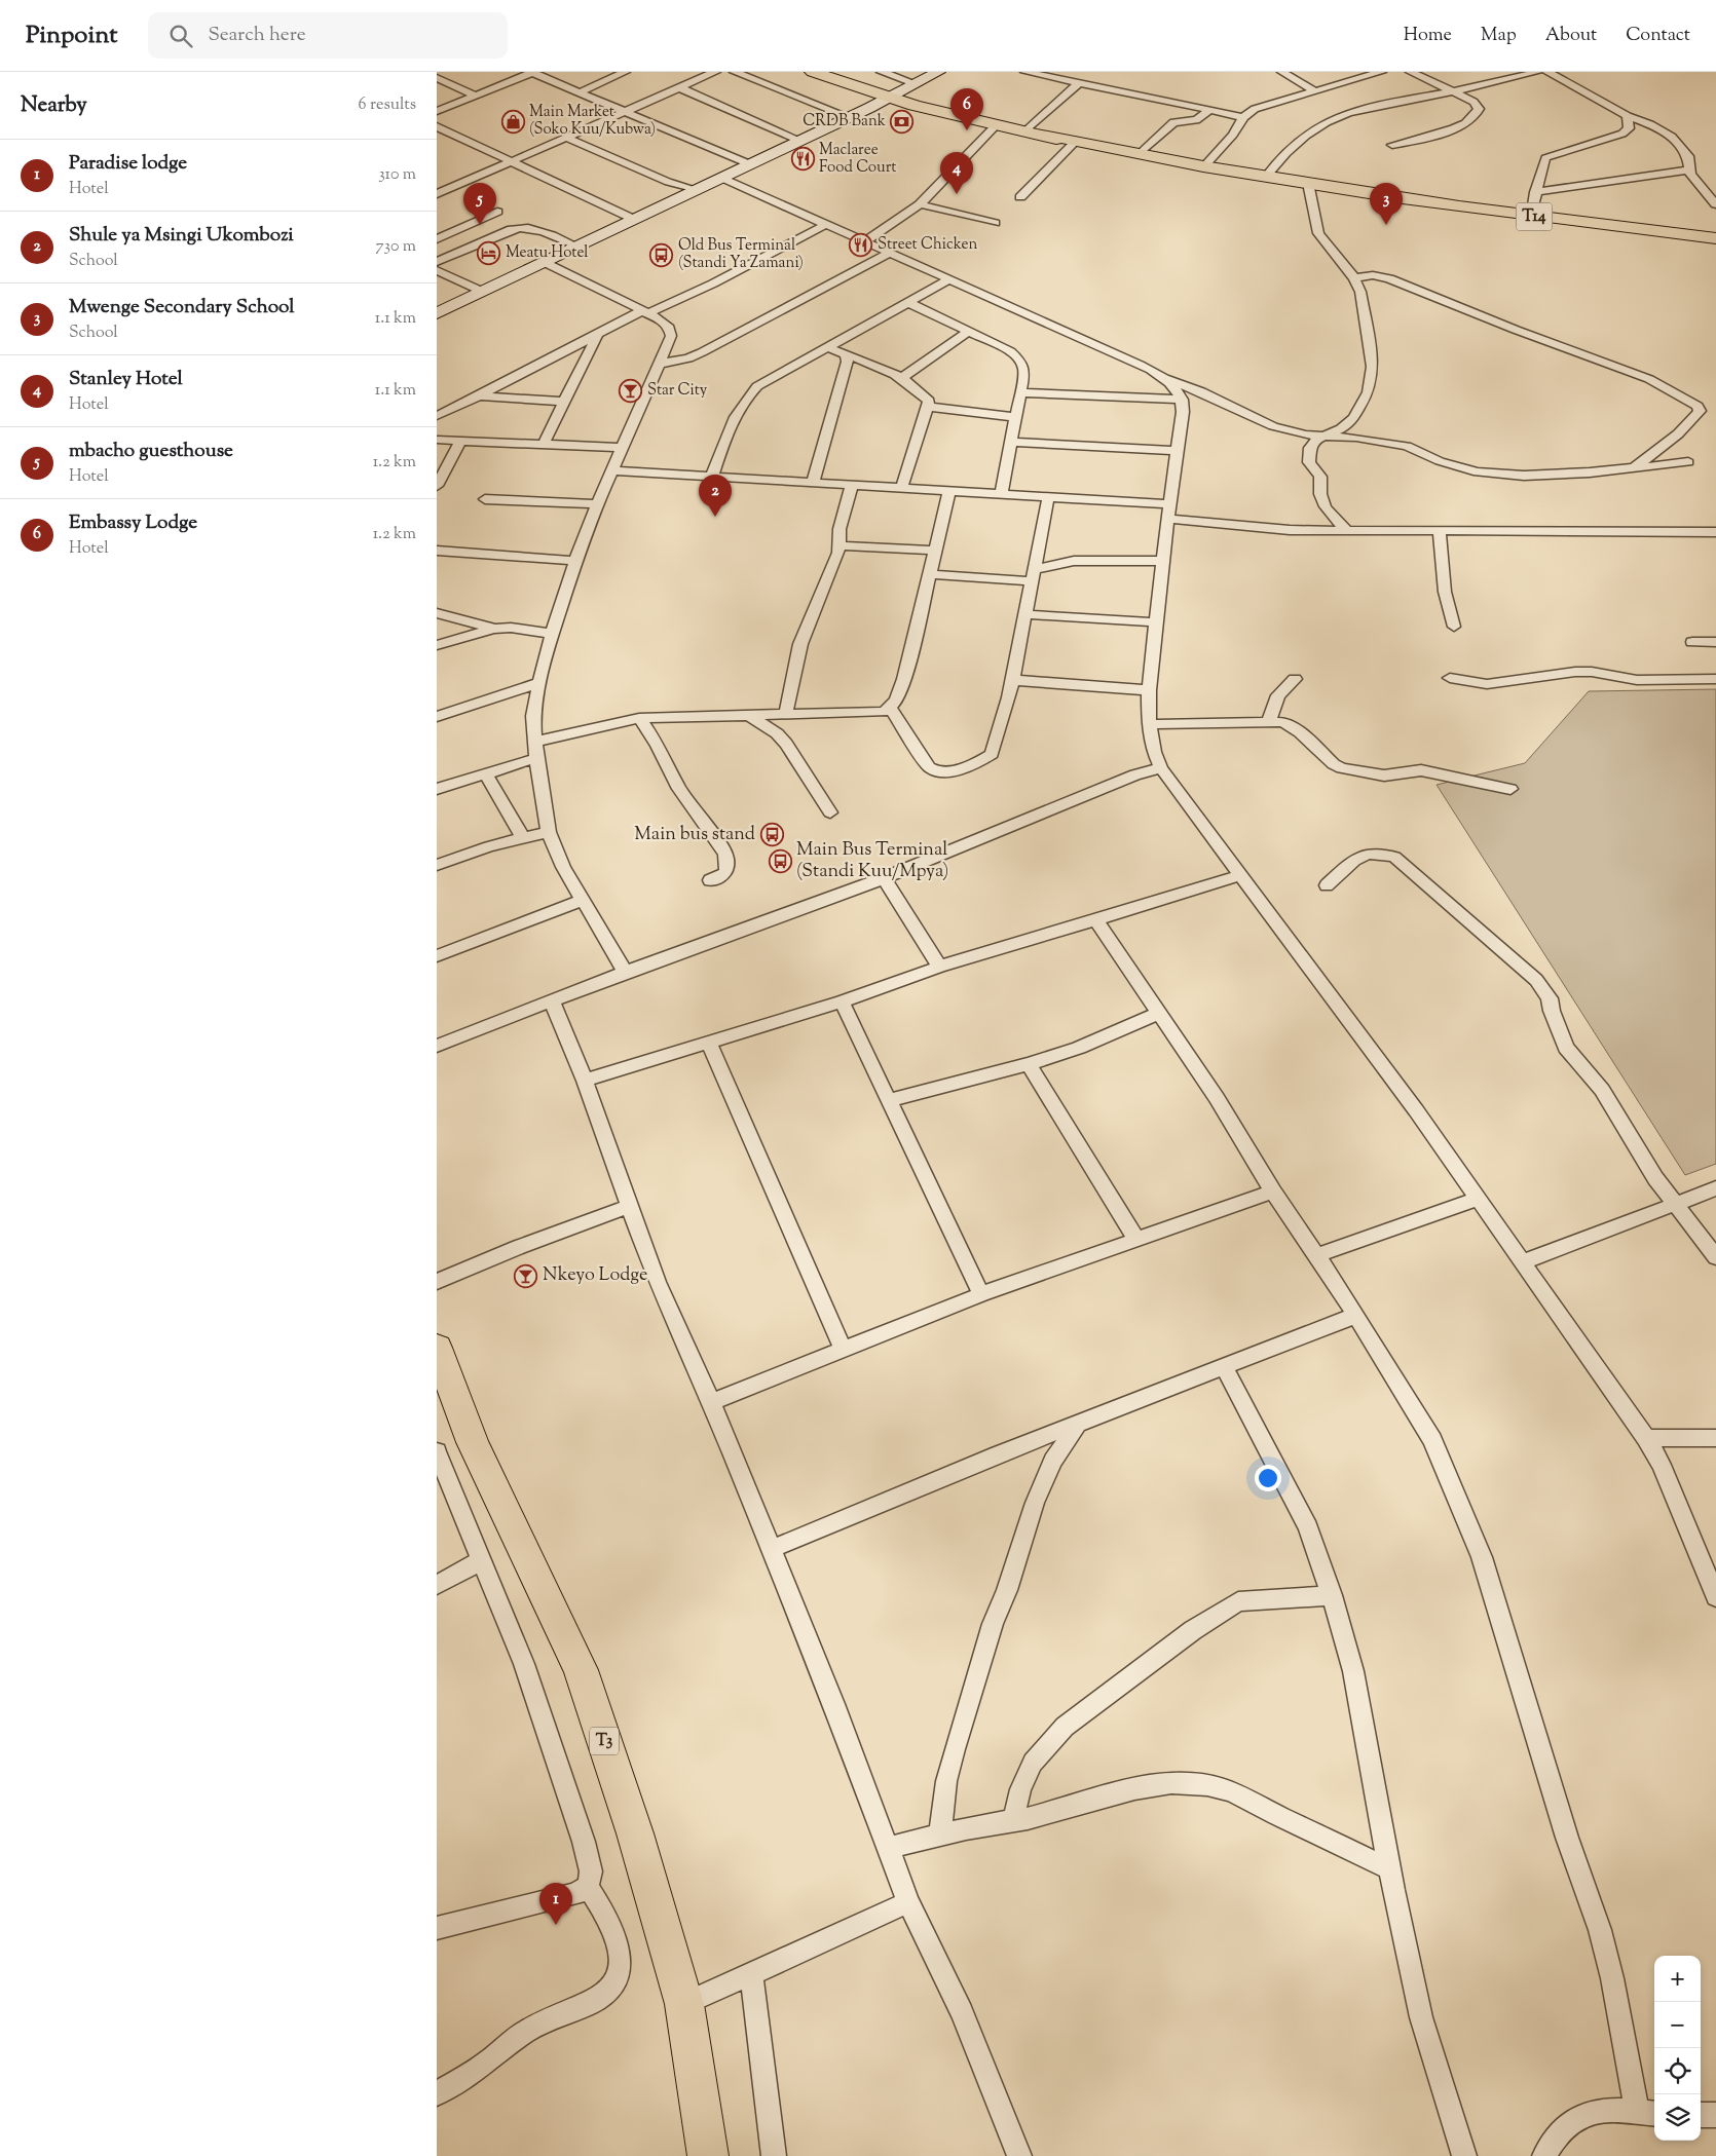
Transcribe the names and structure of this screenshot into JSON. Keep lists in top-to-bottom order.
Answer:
{
  "streets": {
    "highway": ["T14", "T3"]
  },
  "places": {
    "shop": ["Main Market (Soko Kuu/Kubwa)"],
    "bank": ["CRDB Bank"],
    "restaurant": ["Maclaree Food Court", "Street Chicken"],
    "hotel": ["Meatu Hotel"],
    "bus stop": ["Old Bus Terminal (Standi Ya Zamani)", "Main bus stand", "Main Bus Terminal (Standi Kuu/Mpya)"],
    "bar": ["Star City", "Nkeyo Lodge"]
  },
  "page": {
    "header": "Pinpoint",
    "search": "Search here",
    "nav": [
      "Home",
      "Map",
      "About",
      "Contact"
    ],
    "heading": ["Nearby", "6 results"],
    "pins": [
      "6",
      "4",
      "3",
      "5",
      "2",
      "1"
    ],
    "list": [
      {
        "mark": "1",
        "name": "Paradise lodge",
        "note": "Hotel",
        "value": "310 m"
      },
      {
        "mark": "2",
        "name": "Shule ya Msingi Ukombozi",
        "note": "School",
        "value": "730 m"
      },
      {
        "mark": "3",
        "name": "Mwenge Secondary School",
        "note": "School",
        "value": "1.1 km"
      },
      {
        "mark": "4",
        "name": "Stanley Hotel",
        "note": "Hotel",
        "value": "1.1 km"
      },
      {
        "mark": "5",
        "name": "mbacho guesthouse",
        "note": "Hotel",
        "value": "1.2 km"
      },
      {
        "mark": "6",
        "name": "Embassy Lodge",
        "note": "Hotel",
        "value": "1.2 km"
      }
    ],
    "map_buttons": ["+", "−"]
  }
}
